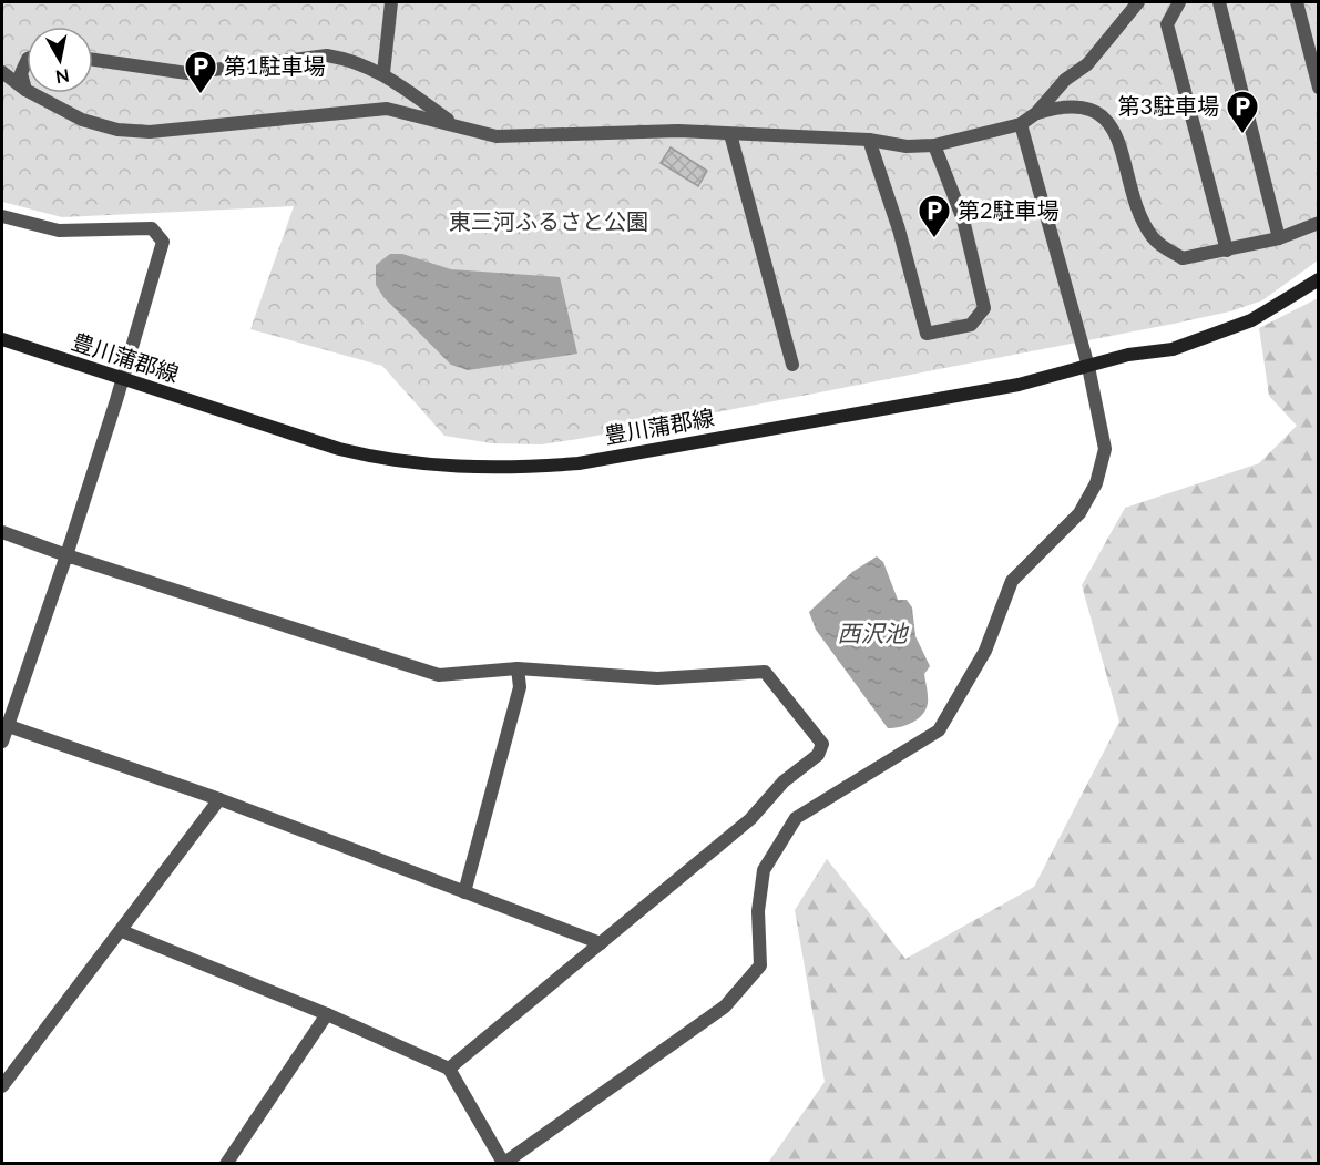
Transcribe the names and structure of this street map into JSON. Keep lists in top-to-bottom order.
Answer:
{
  "streets": {
    "main road": ["豊川蒲郡線"]
  },
  "water": ["西沢池"],
  "parks": ["東三河ふるさと公園"],
  "places": {
    "parking": ["第1駐車場", "第3駐車場", "第2駐車場"]
  },
  "north": "bottom"
}
